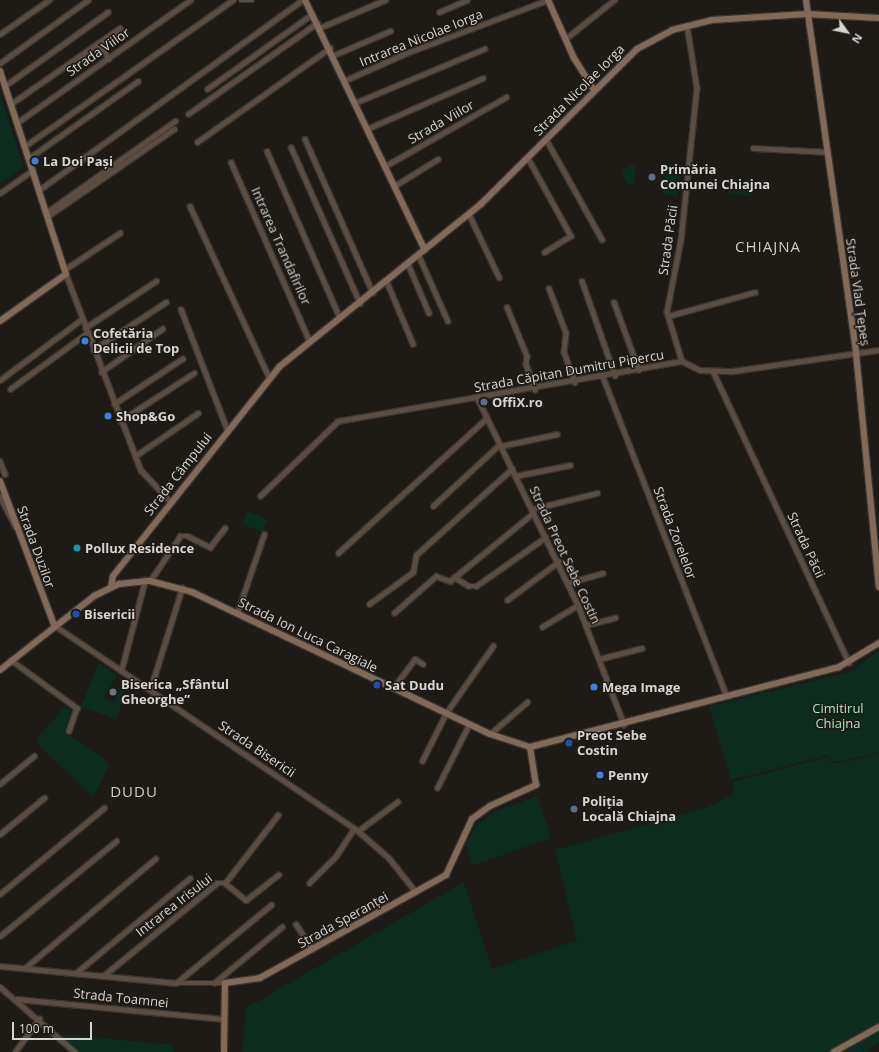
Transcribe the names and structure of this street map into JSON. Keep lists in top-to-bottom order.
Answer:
{
  "streets": {
    "street": [
      "Intrarea Nicolae Iorga",
      "Strada Viilor",
      "Strada Nicolae Iorga",
      "Strada Păcii",
      "Intrarea Trandafirilor",
      "Strada Vlad Țepeș",
      "Strada Căpitan Dumitru Pipercu",
      "Strada Câmpului",
      "Strada Zorelelor",
      "Strada Duzilor",
      "Strada Preot Sebe Costin",
      "Strada Ion Luca Caragiale",
      "Strada Bisericii",
      "Intrarea Irisului",
      "Strada Speranței",
      "Strada Toamnei"
    ]
  },
  "crossings": [
    ["Intrarea Nicolae Iorga", "Strada Nicolae Iorga"],
    ["Strada Nicolae Iorga", "Strada Păcii"],
    ["Strada Nicolae Iorga", "Strada Vlad Țepeș"],
    ["Strada Nicolae Iorga", "Strada Câmpului"],
    ["Strada Păcii", "Strada Căpitan Dumitru Pipercu"],
    ["Intrarea Trandafirilor", "Strada Câmpului"],
    ["Strada Vlad Țepeș", "Strada Căpitan Dumitru Pipercu"],
    ["Strada Căpitan Dumitru Pipercu", "Strada Zorelelor"],
    ["Strada Căpitan Dumitru Pipercu", "Strada Preot Sebe Costin"],
    ["Strada Câmpului", "Strada Ion Luca Caragiale"],
    ["Strada Duzilor", "Strada Ion Luca Caragiale"],
    ["Strada Duzilor", "Strada Bisericii"],
    ["Strada Ion Luca Caragiale", "Strada Bisericii"],
    ["Strada Ion Luca Caragiale", "Strada Speranței"],
    ["Strada Bisericii", "Strada Speranței"],
    ["Intrarea Irisului", "Strada Speranței"]
  ],
  "districts": ["CHIAJNA", "DUDU"],
  "parks": ["Cimitirul Chiajna"],
  "places": [
    "La Doi Pași",
    "Primăria Comunei Chiajna",
    "Cofetăria Delicii de Top",
    "OffiX.ro",
    "Shop&Go",
    "Pollux Residence",
    "Bisericii",
    "Sat Dudu",
    "Mega Image",
    "Biserica „Sfântul Gheorghe”",
    "Preot Sebe Costin",
    "Penny",
    "Poliția Locală Chiajna"
  ],
  "scale_bar": "100 m",
  "north": "bottom right"
}
